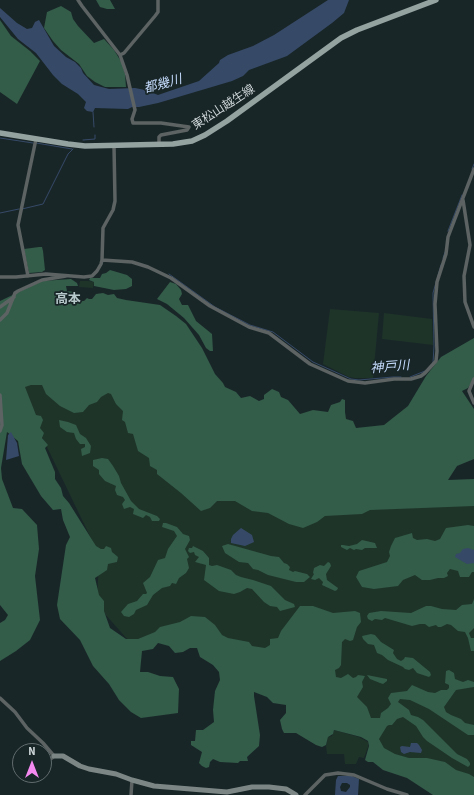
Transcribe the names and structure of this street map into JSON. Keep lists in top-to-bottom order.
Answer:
{
  "streets": {
    "main road": ["東松山越生線"]
  },
  "districts": ["高本"],
  "water": ["都幾川", "神戸川"],
  "north": "top"
}
